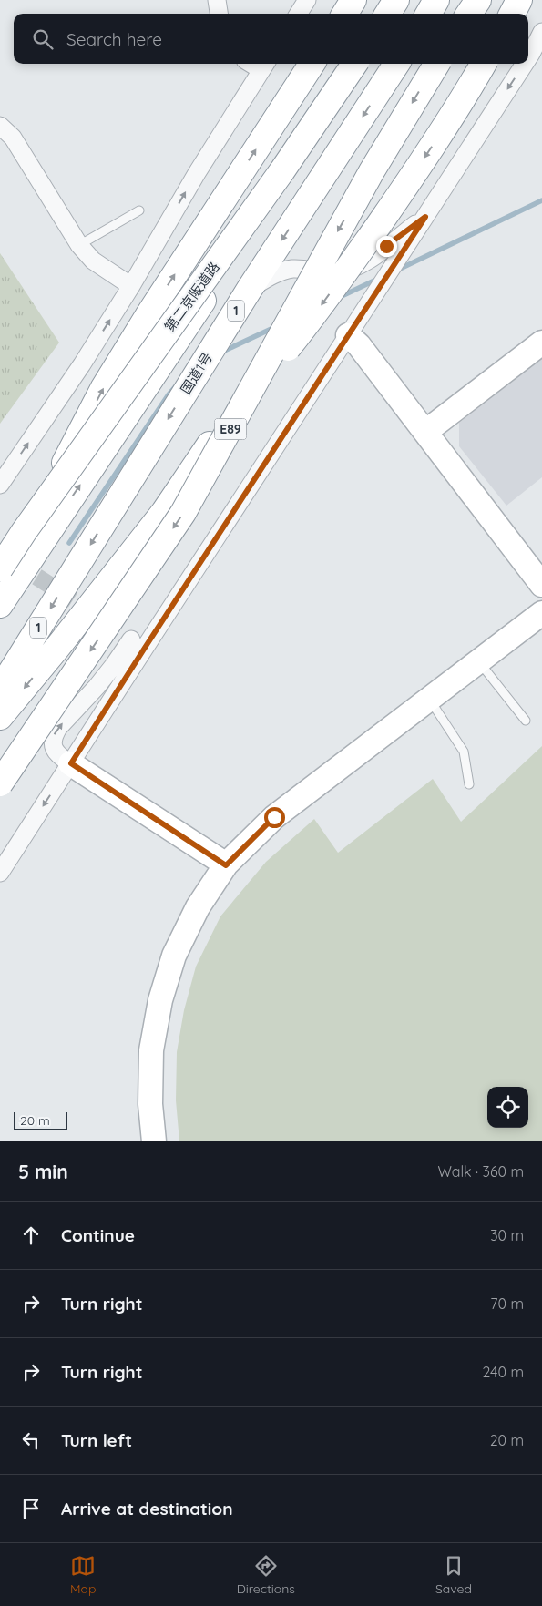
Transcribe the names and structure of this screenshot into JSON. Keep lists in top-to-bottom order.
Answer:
{
  "streets": {
    "highway": [
      "第二京阪道路",
      "1",
      "国道1号",
      "E89"
    ]
  },
  "scale_bar": "20 m",
  "page": {
    "search": "Search here",
    "scale": "20 m",
    "heading": ["5 min", "Walk · 360 m"],
    "list": [
      ["Continue", "30 m"],
      ["Turn right", "70 m"],
      ["Turn right", "240 m"],
      ["Turn left", "20 m"],
      "Arrive at destination"
    ],
    "nav": ["Map", "Directions", "Saved"]
  }
}
